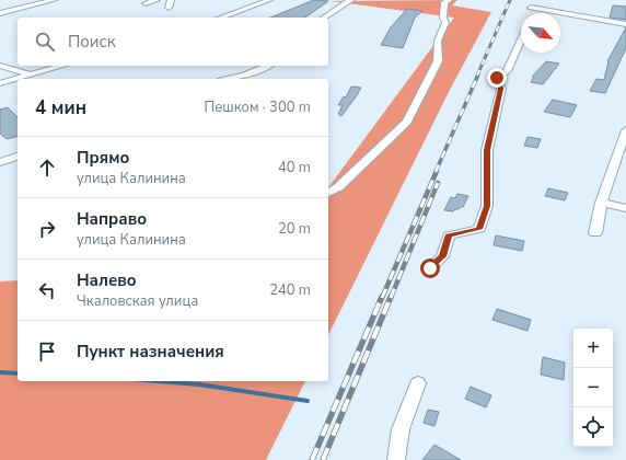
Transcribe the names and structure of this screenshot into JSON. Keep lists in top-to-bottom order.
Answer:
{
  "north": "bottom right",
  "page": {
    "search": "Поиск",
    "heading": ["4 мин", "Пешком · 300 m"],
    "list": [
      ["Прямо", "улица Калинина", "40 m"],
      ["Направо", "улица Калинина", "20 m"],
      ["Налево", "Чкаловская улица", "240 m"],
      "Пункт назначения"
    ],
    "map_buttons": ["+", "−"]
  }
}
